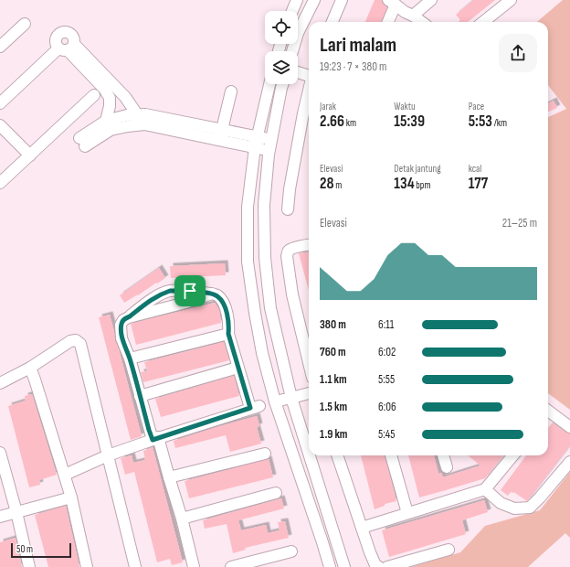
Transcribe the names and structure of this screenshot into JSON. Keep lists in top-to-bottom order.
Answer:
{
  "scale_bar": "50 m",
  "page": {
    "heading": ["Lari malam", "19:23 · 7 × 380 m"],
    "stats": [
      ["Jarak", "2.66 km"],
      ["Waktu", "15:39"],
      ["Pace", "5:53 /km"],
      ["Elevasi", "28 m"],
      ["Detak jantung", "134 bpm"],
      ["kcal", "177"]
    ],
    "chart": ["Elevasi", "21–25 m"],
    "list": [
      {
        "name": "380 m",
        "note": "6:11"
      },
      {
        "name": "760 m",
        "note": "6:02"
      },
      {
        "name": "1.1 km",
        "note": "5:55"
      },
      {
        "name": "1.5 km",
        "note": "6:06"
      },
      {
        "name": "1.9 km",
        "note": "5:45"
      }
    ],
    "scale": "50 m"
  }
}
